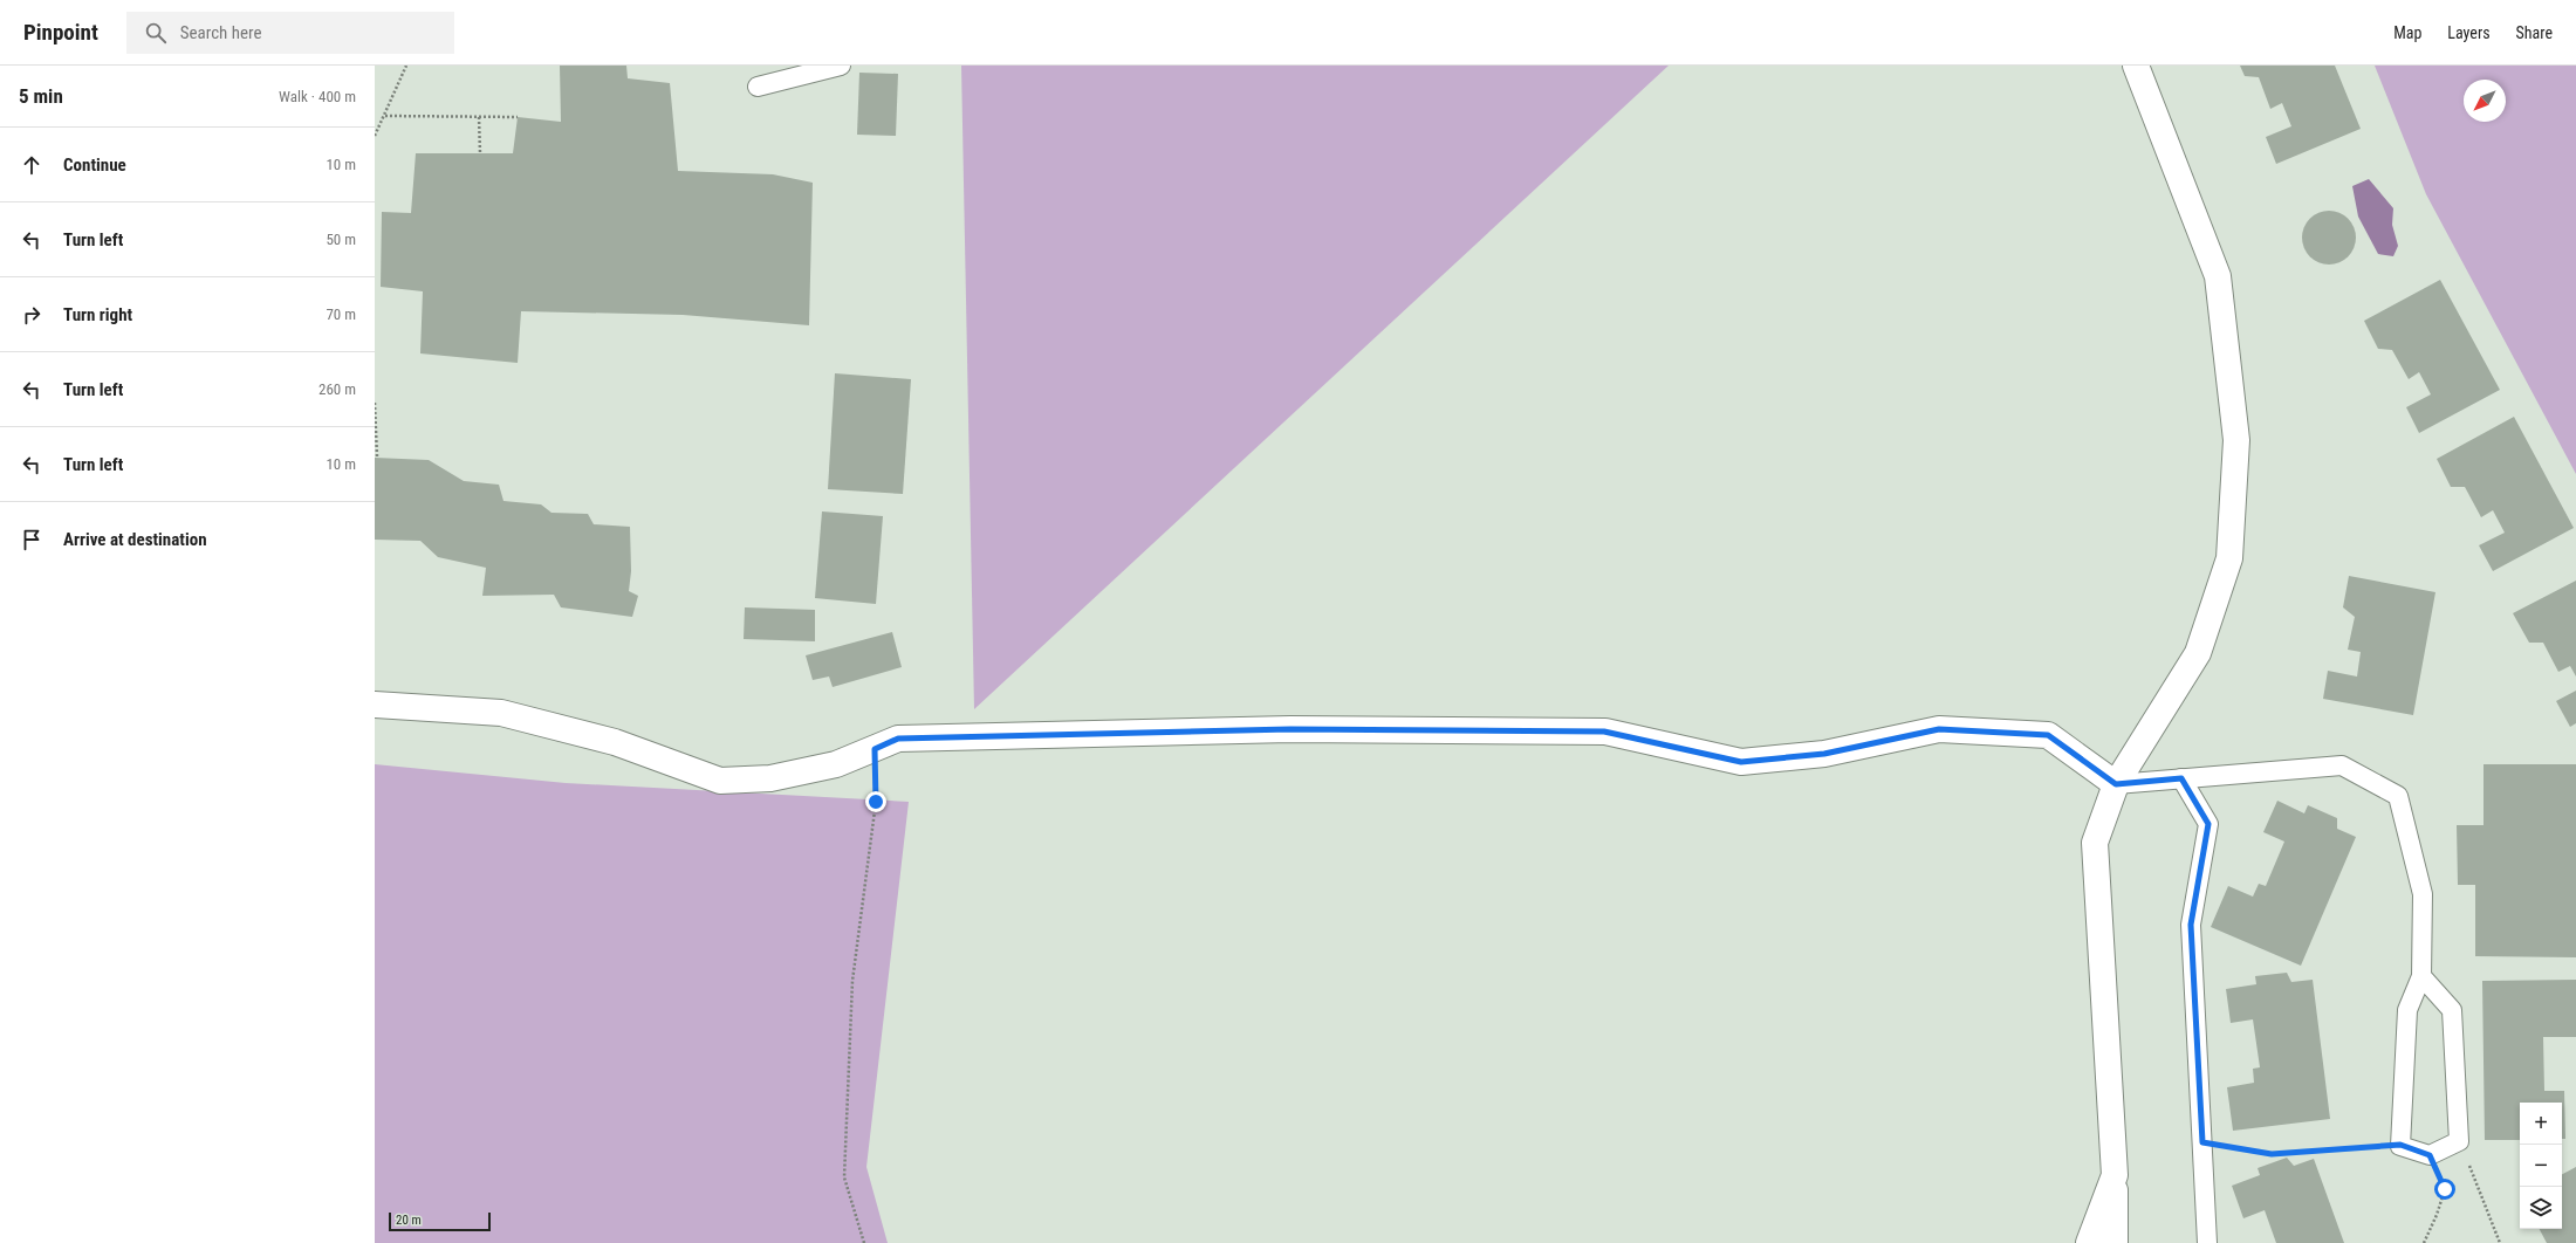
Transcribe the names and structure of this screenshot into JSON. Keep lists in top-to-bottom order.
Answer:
{
  "scale_bar": "20 m",
  "north": "bottom left",
  "page": {
    "header": "Pinpoint",
    "search": "Search here",
    "nav": ["Map", "Layers", "Share"],
    "heading": ["5 min", "Walk · 400 m"],
    "list": [
      ["Continue", "10 m"],
      ["Turn left", "50 m"],
      ["Turn right", "70 m"],
      ["Turn left", "260 m"],
      ["Turn left", "10 m"],
      "Arrive at destination"
    ],
    "map_buttons": ["+", "−"],
    "scale": "20 m"
  }
}
